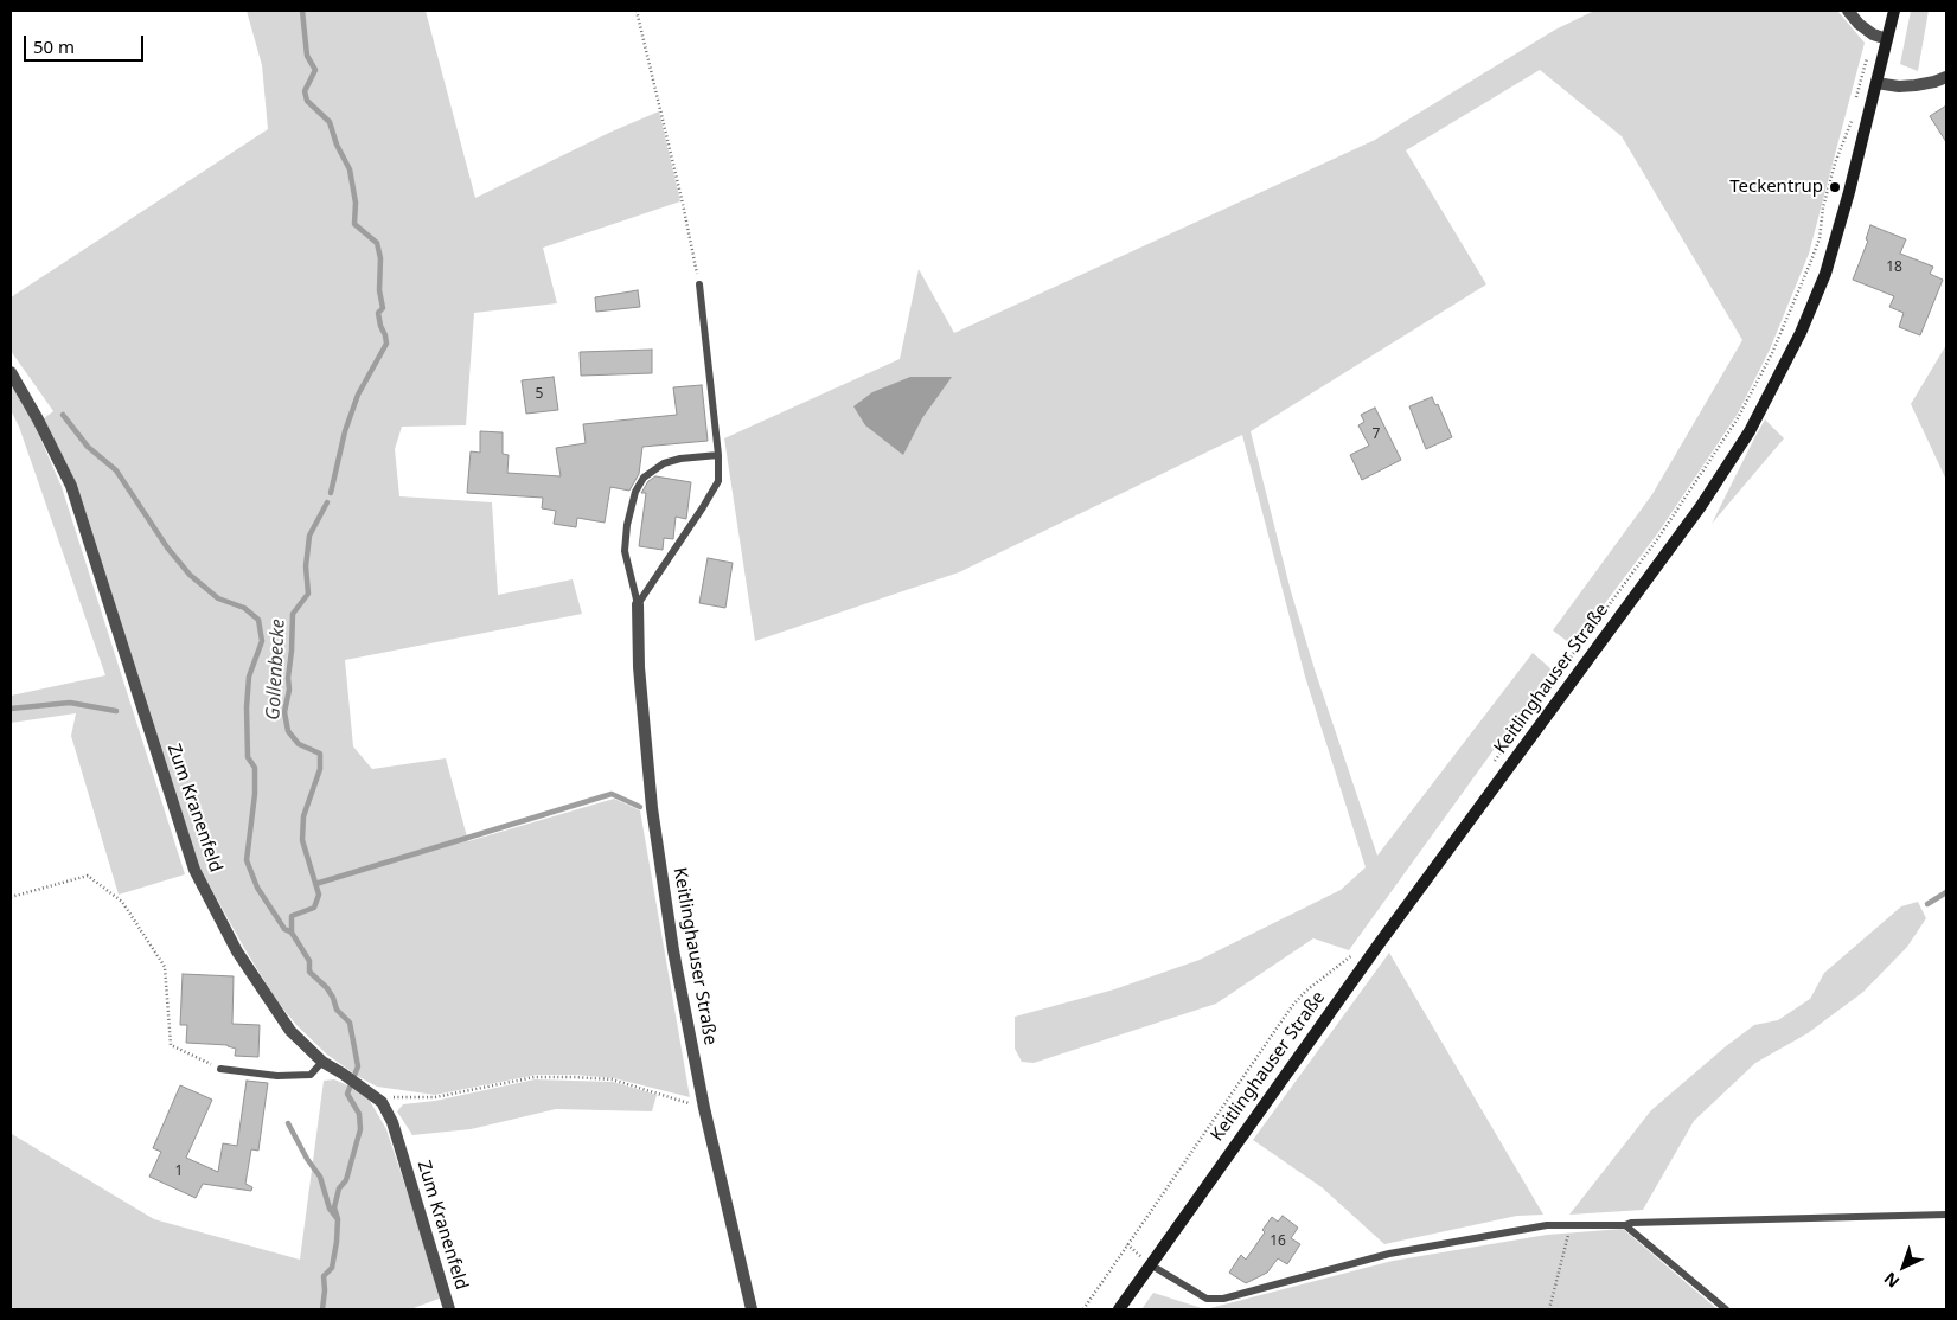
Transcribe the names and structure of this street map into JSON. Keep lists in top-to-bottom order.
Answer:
{
  "streets": {
    "main road": ["Keitlinghauser Straße"],
    "street": ["Zum Kranenfeld"]
  },
  "water": ["Gollenbecke"],
  "places": ["Teckentrup"],
  "house_numbers": [
    "18",
    "5",
    "7",
    "1",
    "16"
  ],
  "scale_bar": "50 m",
  "north": "bottom left"
}
